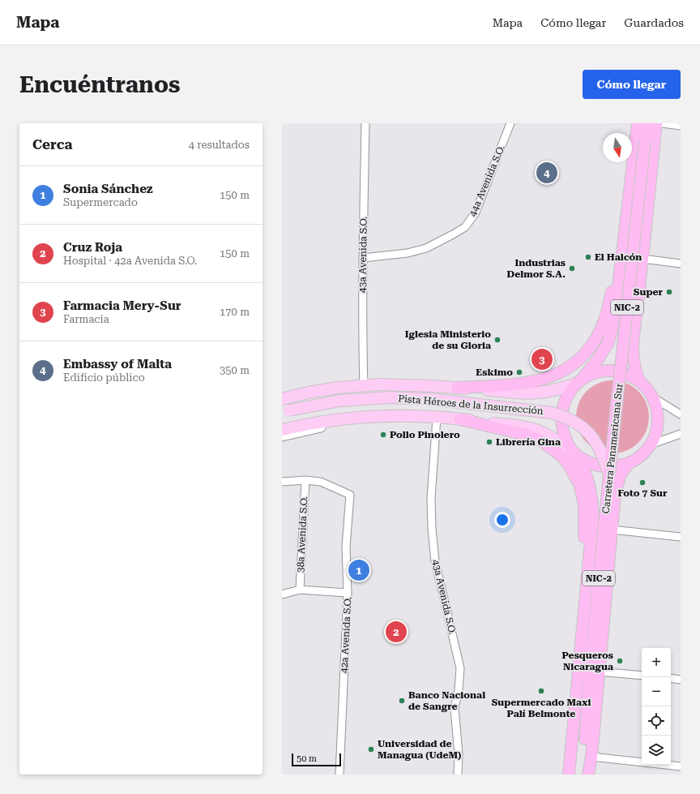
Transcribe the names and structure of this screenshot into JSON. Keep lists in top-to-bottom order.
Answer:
{
  "streets": {
    "highway": ["NIC-2", "Carretera Panamericana Sur"],
    "main road": ["Pista Héroes de la Insurrección"],
    "street": [
      "44a Avenida S.O.",
      "43a Avenida S.O.",
      "38a Avenida S.O.",
      "42a Avenida S.O."
    ]
  },
  "crossings": [
    ["44a Avenida S.O.", "43a Avenida S.O."],
    ["43a Avenida S.O.", "Pista Héroes de la Insurrección"],
    ["NIC-2", "Pista Héroes de la Insurrección"],
    ["NIC-2", "Carretera Panamericana Sur"],
    ["Pista Héroes de la Insurrección", "Carretera Panamericana Sur"],
    ["38a Avenida S.O.", "42a Avenida S.O."]
  ],
  "places": [
    "El Halcón",
    "Industrias Delmor S.A.",
    "Super",
    "Iglesia Ministerio de su Gloria",
    "Eskimo",
    "Pollo Pinolero",
    "Librería Gina",
    "Foto 7 Sur",
    "Pesqueros Nicaragua",
    "Supermercado Maxi Palí Belmonte",
    "Banco Nacional de Sangre",
    "Universidad de Managua (UdeM)"
  ],
  "scale_bar": "50 m",
  "north": "bottom",
  "page": {
    "header": "Mapa",
    "nav": ["Mapa", "Cómo llegar", "Guardados"],
    "buttons": "Cómo llegar",
    "title": "Encuéntranos",
    "heading": ["Cerca", "4 resultados"],
    "pins": [
      "4",
      "3",
      "1",
      "2"
    ],
    "list": [
      {
        "mark": "1",
        "name": "Sonia Sánchez",
        "note": "Supermercado",
        "value": "150 m"
      },
      {
        "mark": "2",
        "name": "Cruz Roja",
        "note": "Hospital · 42a Avenida S.O.",
        "value": "150 m"
      },
      {
        "mark": "3",
        "name": "Farmacia Mery-Sur",
        "note": "Farmacia",
        "value": "170 m"
      },
      {
        "mark": "4",
        "name": "Embassy of Malta",
        "note": "Edificio público",
        "value": "350 m"
      }
    ],
    "map_buttons": ["+", "−"],
    "scale": "50 m"
  }
}
